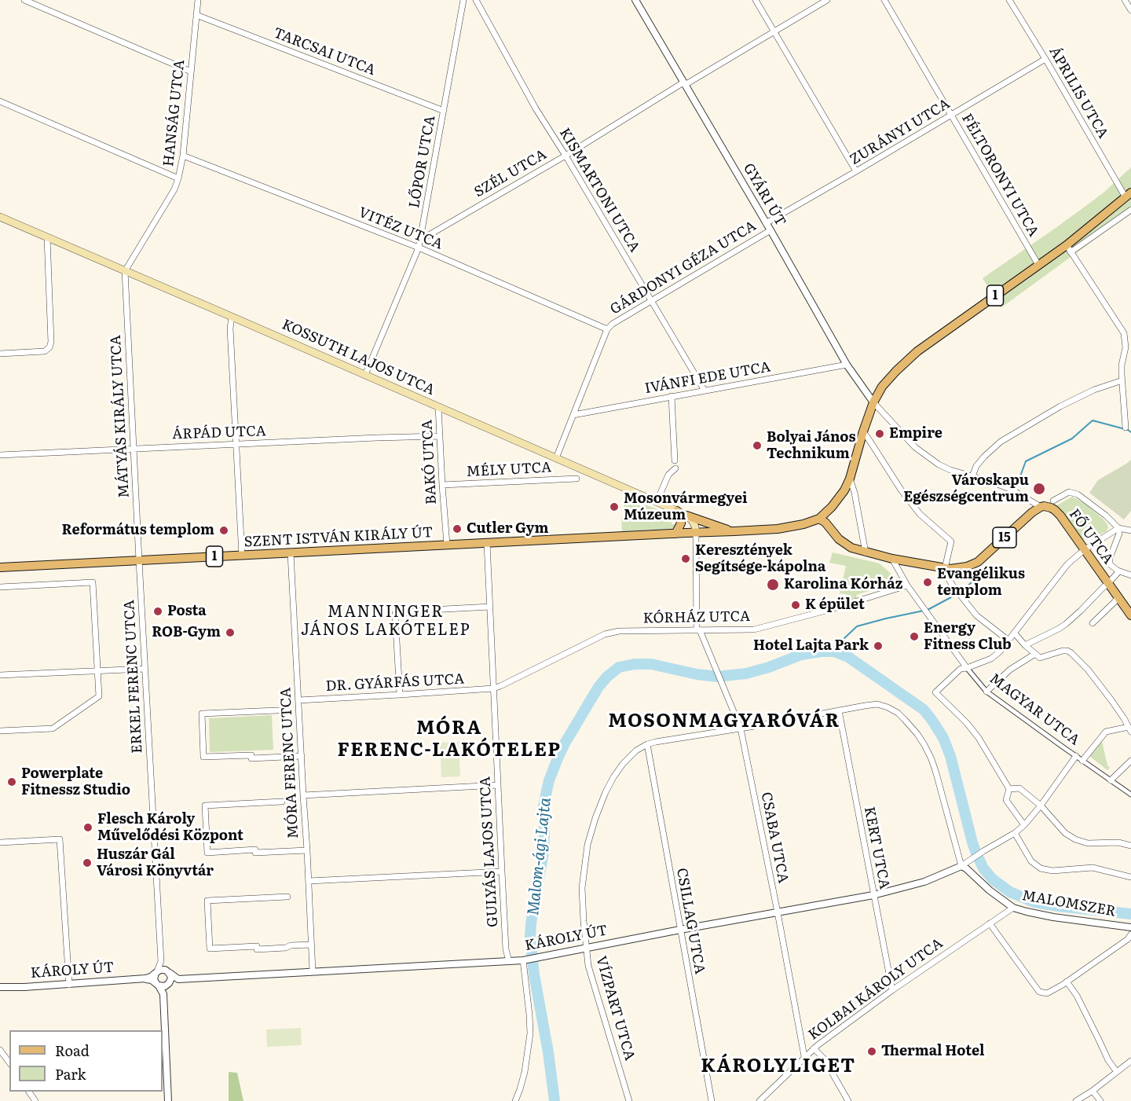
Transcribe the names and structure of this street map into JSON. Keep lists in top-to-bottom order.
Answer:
{
  "streets": {
    "main road": [
      "1",
      "KOSSUTH LAJOS UTCA",
      "FŐ UTCA",
      "SZENT ISTVÁN KIRÁLY ÚT",
      "15"
    ],
    "street": [
      "TARCSAI UTCA",
      "ÁPRILIS UTCA",
      "HANSÁG UTCA",
      "ZURÁNYI UTCA",
      "LŐPOR UTCA",
      "SZÉL UTCA",
      "FÉLTORONYI UTCA",
      "KISMARTONI UTCA",
      "GYÁRI ÚT",
      "VITÉZ UTCA",
      "GÁRDONYI GÉZA UTCA",
      "IVÁNFI EDE UTCA",
      "MÁTYÁS KIRÁLY UTCA",
      "ÁRPÁD UTCA",
      "BAKÓ UTCA",
      "MÉLY UTCA",
      "KÓRHÁZ UTCA",
      "ERKEL FERENC UTCA",
      "DR. GYÁRFÁS UTCA",
      "MAGYAR UTCA",
      "MÓRA FERENC UTCA",
      "CSABA UTCA",
      "KERT UTCA",
      "GULYÁS LAJOS UTCA",
      "MALOMSZER",
      "CSILLAG UTCA",
      "KÁROLY ÚT",
      "KOLBAI KÁROLY UTCA",
      "VÍZPART UTCA"
    ]
  },
  "crossings": [
    ["TARCSAI UTCA", "HANSÁG UTCA"],
    ["TARCSAI UTCA", "LŐPOR UTCA"],
    ["ÁPRILIS UTCA", "ZURÁNYI UTCA"],
    ["ÁPRILIS UTCA", "1"],
    ["HANSÁG UTCA", "VITÉZ UTCA"],
    ["HANSÁG UTCA", "KOSSUTH LAJOS UTCA"],
    ["HANSÁG UTCA", "MÁTYÁS KIRÁLY UTCA"],
    ["ZURÁNYI UTCA", "FÉLTORONYI UTCA"],
    ["ZURÁNYI UTCA", "GYÁRI ÚT"],
    ["LŐPOR UTCA", "SZÉL UTCA"],
    ["LŐPOR UTCA", "VITÉZ UTCA"],
    ["LŐPOR UTCA", "KOSSUTH LAJOS UTCA"],
    ["SZÉL UTCA", "KISMARTONI UTCA"],
    ["SZÉL UTCA", "GYÁRI ÚT"],
    ["FÉLTORONYI UTCA", "1"],
    ["KISMARTONI UTCA", "GÁRDONYI GÉZA UTCA"],
    ["KISMARTONI UTCA", "IVÁNFI EDE UTCA"],
    ["GYÁRI ÚT", "GÁRDONYI GÉZA UTCA"],
    ["GYÁRI ÚT", "1"],
    ["GYÁRI ÚT", "IVÁNFI EDE UTCA"],
    ["VITÉZ UTCA", "GÁRDONYI GÉZA UTCA"],
    ["GÁRDONYI GÉZA UTCA", "KOSSUTH LAJOS UTCA"],
    ["GÁRDONYI GÉZA UTCA", "IVÁNFI EDE UTCA"],
    ["1", "SZENT ISTVÁN KIRÁLY ÚT"],
    ["1", "15"],
    ["KOSSUTH LAJOS UTCA", "MÁTYÁS KIRÁLY UTCA"],
    ["KOSSUTH LAJOS UTCA", "BAKÓ UTCA"],
    ["MÁTYÁS KIRÁLY UTCA", "ÁRPÁD UTCA"],
    ["MÁTYÁS KIRÁLY UTCA", "SZENT ISTVÁN KIRÁLY ÚT"],
    ["MÁTYÁS KIRÁLY UTCA", "ERKEL FERENC UTCA"],
    ["ÁRPÁD UTCA", "BAKÓ UTCA"],
    ["BAKÓ UTCA", "MÉLY UTCA"],
    ["BAKÓ UTCA", "SZENT ISTVÁN KIRÁLY ÚT"],
    ["FŐ UTCA", "15"],
    ["SZENT ISTVÁN KIRÁLY ÚT", "ERKEL FERENC UTCA"],
    ["SZENT ISTVÁN KIRÁLY ÚT", "MÓRA FERENC UTCA"],
    ["SZENT ISTVÁN KIRÁLY ÚT", "CSABA UTCA"],
    ["SZENT ISTVÁN KIRÁLY ÚT", "GULYÁS LAJOS UTCA"],
    ["15", "MAGYAR UTCA"],
    ["KÓRHÁZ UTCA", "DR. GYÁRFÁS UTCA"],
    ["KÓRHÁZ UTCA", "MAGYAR UTCA"],
    ["KÓRHÁZ UTCA", "CSABA UTCA"],
    ["KÓRHÁZ UTCA", "GULYÁS LAJOS UTCA"],
    ["ERKEL FERENC UTCA", "KÁROLY ÚT"],
    ["DR. GYÁRFÁS UTCA", "MÓRA FERENC UTCA"],
    ["DR. GYÁRFÁS UTCA", "GULYÁS LAJOS UTCA"],
    ["MÓRA FERENC UTCA", "KÁROLY ÚT"],
    ["CSABA UTCA", "KÁROLY ÚT"],
    ["CSABA UTCA", "KOLBAI KÁROLY UTCA"],
    ["CSABA UTCA", "VÍZPART UTCA"],
    ["KERT UTCA", "KÁROLY ÚT"],
    ["KERT UTCA", "KOLBAI KÁROLY UTCA"],
    ["KERT UTCA", "VÍZPART UTCA"],
    ["GULYÁS LAJOS UTCA", "KÁROLY ÚT"],
    ["MALOMSZER", "KÁROLY ÚT"],
    ["MALOMSZER", "KOLBAI KÁROLY UTCA"],
    ["MALOMSZER", "VÍZPART UTCA"],
    ["CSILLAG UTCA", "KÁROLY ÚT"],
    ["CSILLAG UTCA", "VÍZPART UTCA"],
    ["KÁROLY ÚT", "VÍZPART UTCA"]
  ],
  "districts": [
    "MANNINGER JÁNOS LAKÓTELEP",
    "MOSONMAGYARÓVÁR",
    "MÓRA FERENC-LAKÓTELEP",
    "KÁROLYLIGET"
  ],
  "water": ["Malom-ági Lajta"],
  "places": [
    "Empire",
    "Bolyai János Technikum",
    "Városkapu Egészségcentrum",
    "Mosonvármegyei Múzeum",
    "Cutler Gym",
    "Református templom",
    "Keresztények Segítsége-kápolna",
    "Evangélikus templom",
    "Karolina Kórház",
    "K épület",
    "Posta",
    "ROB-Gym",
    "Energy Fitness Club",
    "Hotel Lajta Park",
    "Powerplate Fitnessz Studio",
    "Flesch Károly Művelődési Központ",
    "Huszár Gál Városi Könyvtár",
    "Thermal Hotel"
  ],
  "legend": ["Road", "Park"]
}
